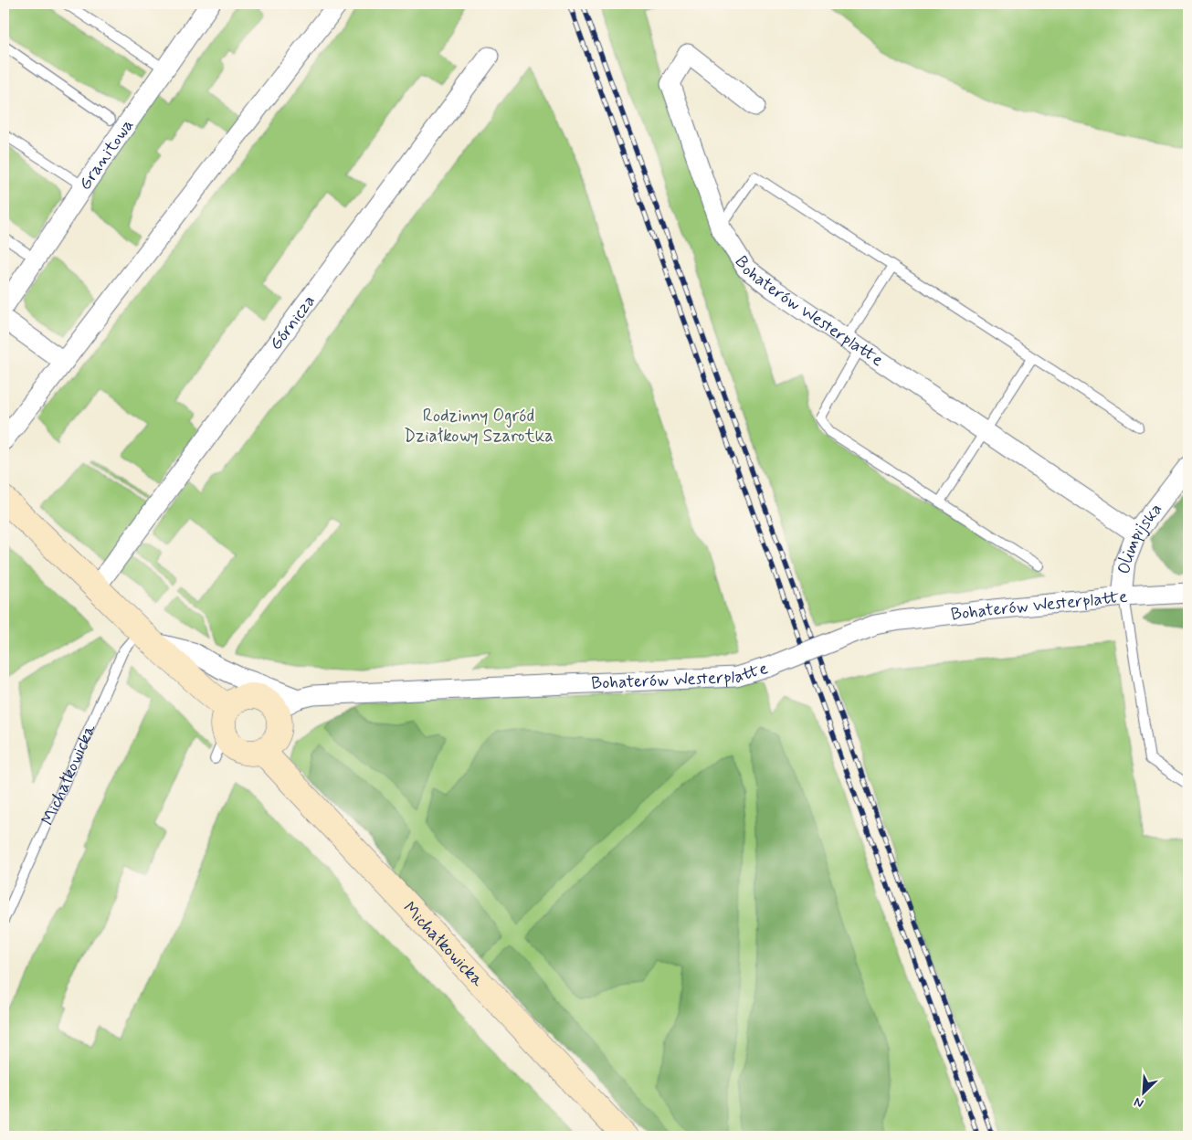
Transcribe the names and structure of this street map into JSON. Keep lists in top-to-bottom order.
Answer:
{
  "streets": {
    "street": [
      "Granitowa",
      "Bohaterów Westerplatte",
      "Górnicza",
      "Olimpijska",
      "Michałkowicka"
    ]
  },
  "crossings": [
    ["Bohaterów Westerplatte", "Olimpijska"],
    ["Bohaterów Westerplatte", "Michałkowicka"]
  ],
  "parks": ["Rodzinny Ogród Działkowy Szarotka"],
  "north": "bottom left"
}
